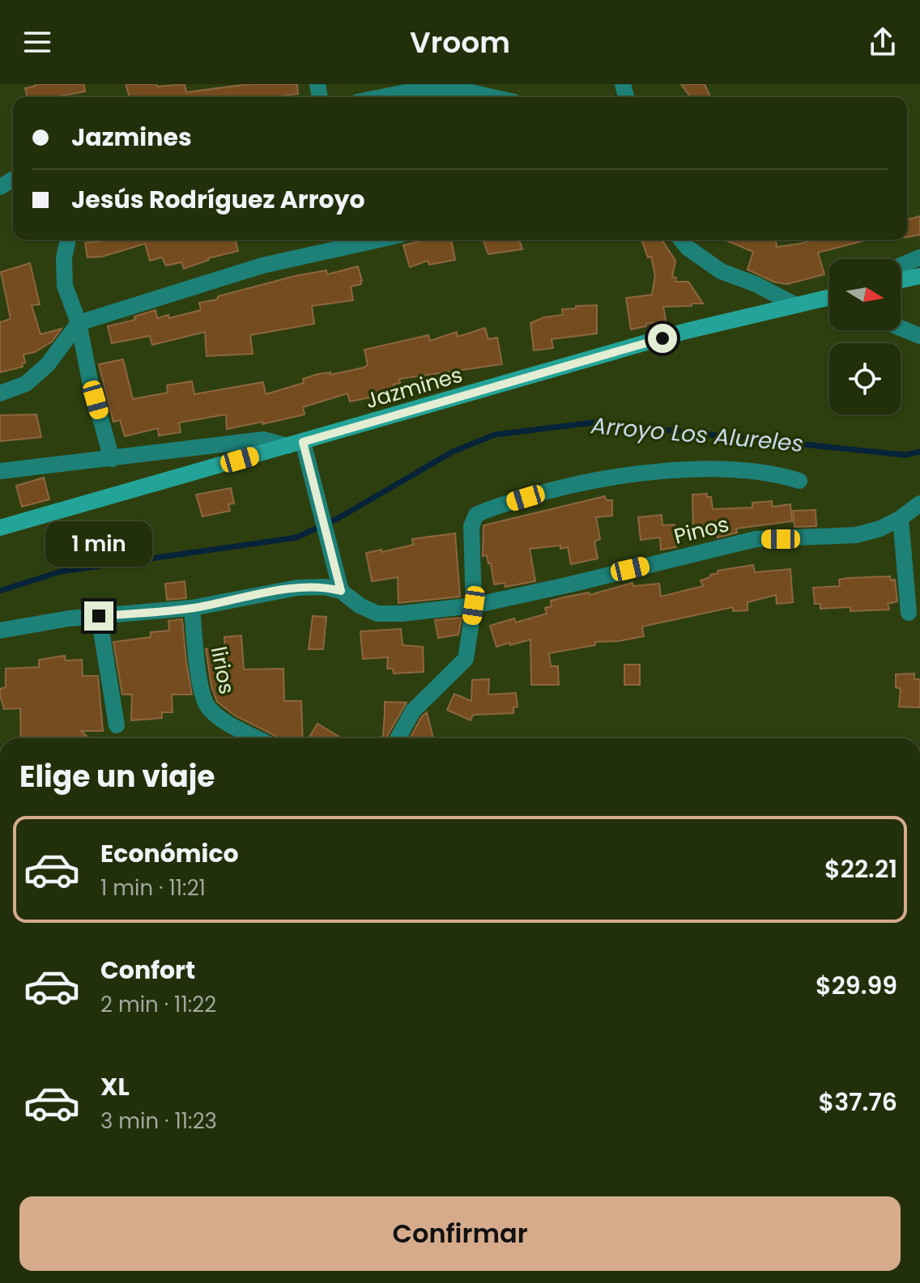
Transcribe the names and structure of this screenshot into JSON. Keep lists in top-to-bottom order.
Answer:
{
  "streets": {
    "main road": ["Jazmines"],
    "street": ["Pinos", "lirios"]
  },
  "water": ["Arroyo Los Alureles"],
  "north": "right",
  "page": {
    "header": "Vroom",
    "banner": ["Jazmines", "Jesús Rodríguez Arroyo"],
    "bubble": "1 min",
    "heading": "Elige un viaje",
    "list": [
      {
        "name": "Económico",
        "note": "1 min · 11:21",
        "value": "$22.21"
      },
      {
        "name": "Confort",
        "note": "2 min · 11:22",
        "value": "$29.99"
      },
      {
        "name": "XL",
        "note": "3 min · 11:23",
        "value": "$37.76"
      }
    ],
    "buttons": "Confirmar"
  }
}
